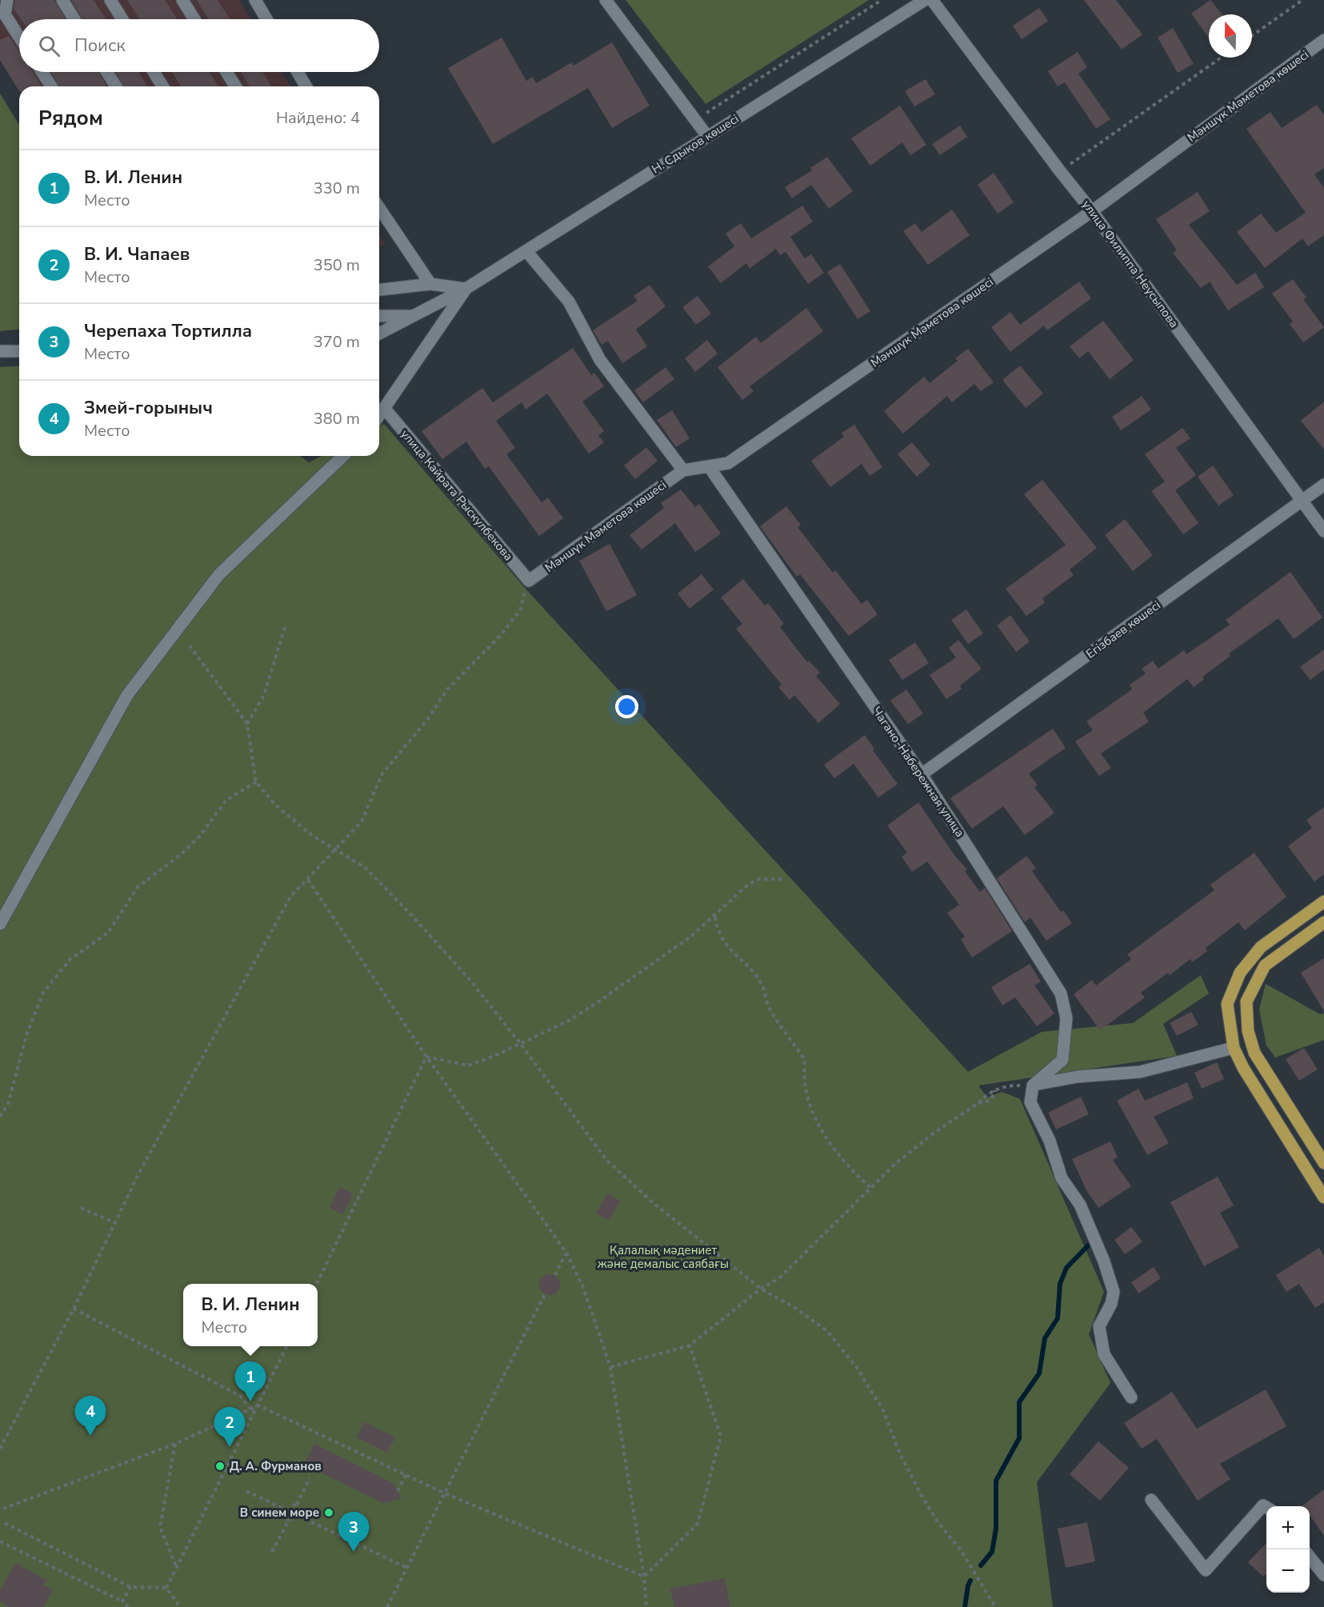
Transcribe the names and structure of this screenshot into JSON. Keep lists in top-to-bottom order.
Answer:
{
  "streets": {
    "street": [
      "Мәншүк Мәметова көшесі",
      "Н. Сдықов көшесі",
      "улица Филиппа Неусыпова",
      "улица Кайрата Рыскулбекова",
      "Егізбаев көшесі",
      "Чагано-Набережная улица"
    ]
  },
  "crossings": [
    ["Мәншүк Мәметова көшесі", "улица Филиппа Неусыпова"],
    ["Мәншүк Мәметова көшесі", "улица Кайрата Рыскулбекова"],
    ["Мәншүк Мәметова көшесі", "Чагано-Набережная улица"],
    ["улица Филиппа Неусыпова", "Егізбаев көшесі"],
    ["Егізбаев көшесі", "Чагано-Набережная улица"]
  ],
  "parks": ["Қалалық мәдениет және демалыс саябағы"],
  "places": ["Д. А. Фурманов", "В синем море"],
  "north": "top",
  "page": {
    "search": "Поиск",
    "heading": ["Рядом", "Найдено: 4"],
    "list": [
      {
        "mark": "1",
        "name": "В. И. Ленин",
        "note": "Место",
        "value": "330 m"
      },
      {
        "mark": "2",
        "name": "В. И. Чапаев",
        "note": "Место",
        "value": "350 m"
      },
      {
        "mark": "3",
        "name": "Черепаха Тортилла",
        "note": "Место",
        "value": "370 m"
      },
      {
        "mark": "4",
        "name": "Змей-горыныч",
        "note": "Место",
        "value": "380 m"
      }
    ],
    "popup": ["В. И. Ленин", "Место"],
    "pins": [
      "1",
      "4",
      "2",
      "3"
    ],
    "map_buttons": ["+", "−"]
  }
}
